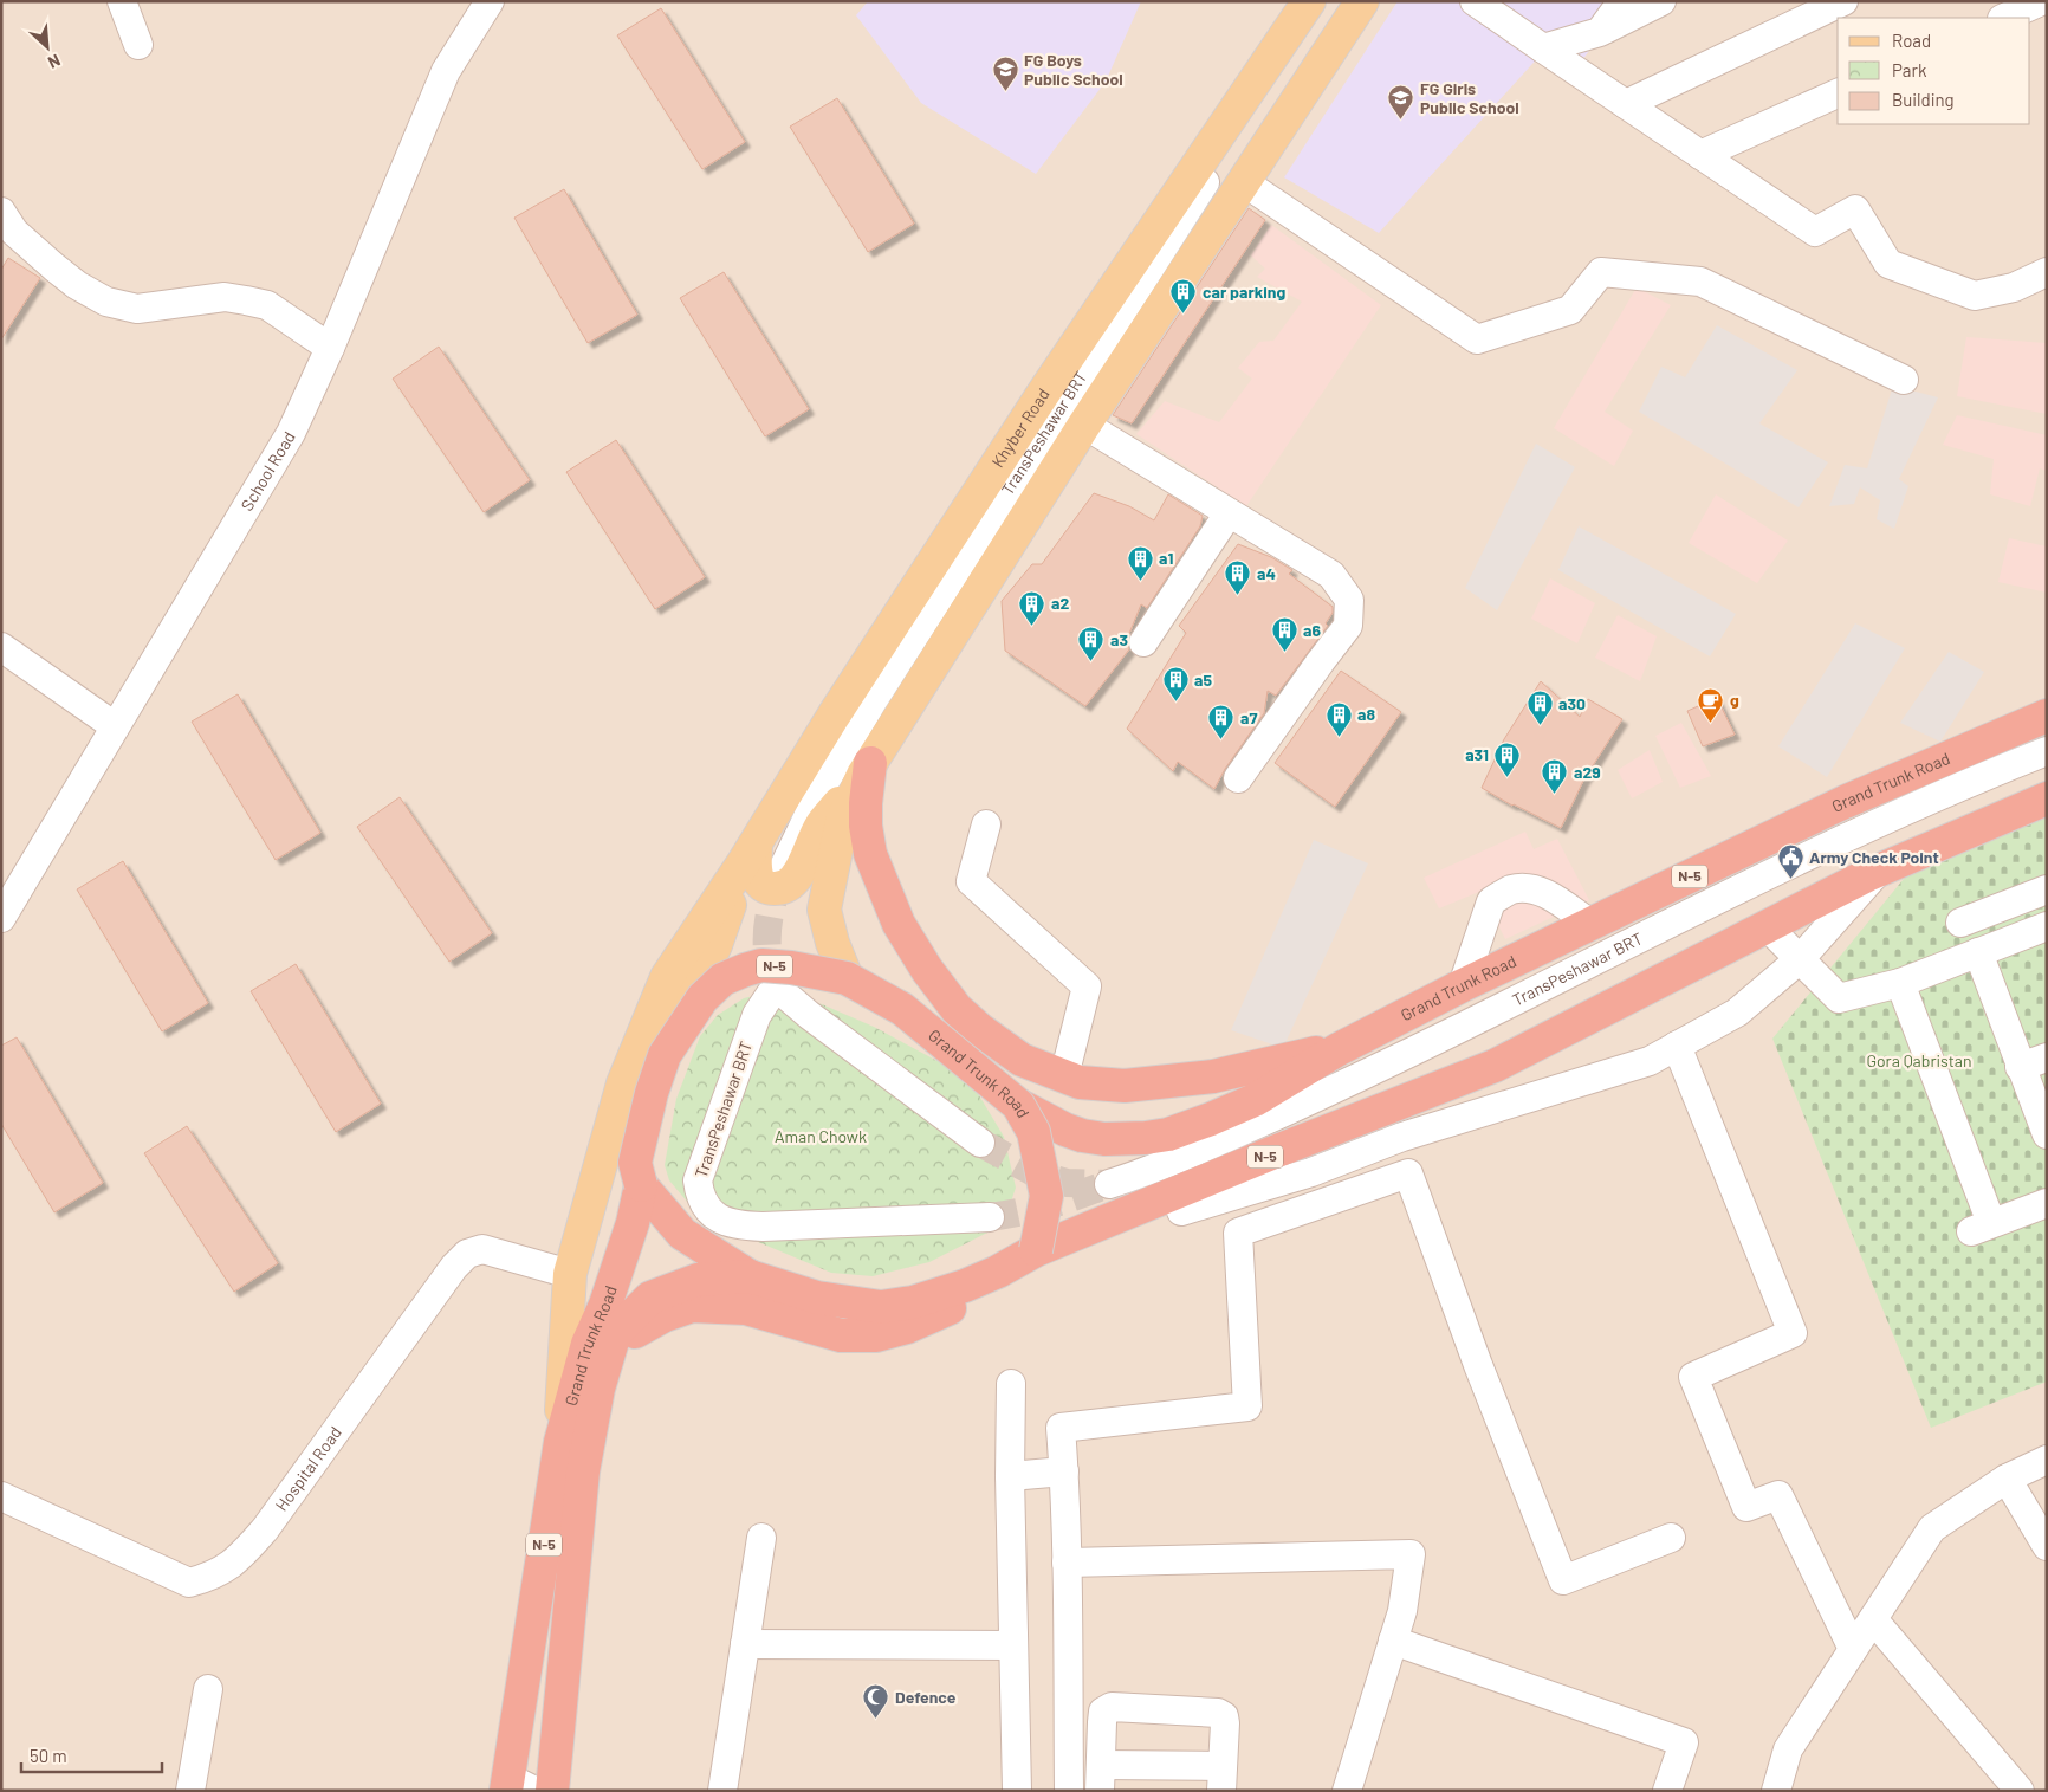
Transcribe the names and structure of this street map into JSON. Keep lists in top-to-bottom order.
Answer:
{
  "streets": {
    "highway": ["Grand Trunk Road", "N-5"],
    "main road": ["Khyber Road"],
    "street": ["TransPeshawar BRT", "School Road", "Hospital Road"]
  },
  "parks": ["Gora Qabristan", "Aman Chowk"],
  "places": {
    "school or university": ["FG Boys Public School", "FG Girls Public School"],
    "building": [
      "car parking",
      "a1",
      "a4",
      "a2",
      "a6",
      "a3",
      "a5",
      "a30",
      "a8",
      "a7",
      "a31",
      "a29"
    ],
    "cafe": ["g"],
    "public building": ["Army Check Point"],
    "mosque": ["Defence"]
  },
  "legend": ["Road", "Park", "Building"],
  "scale_bar": "50 m",
  "north": "bottom right"
}
